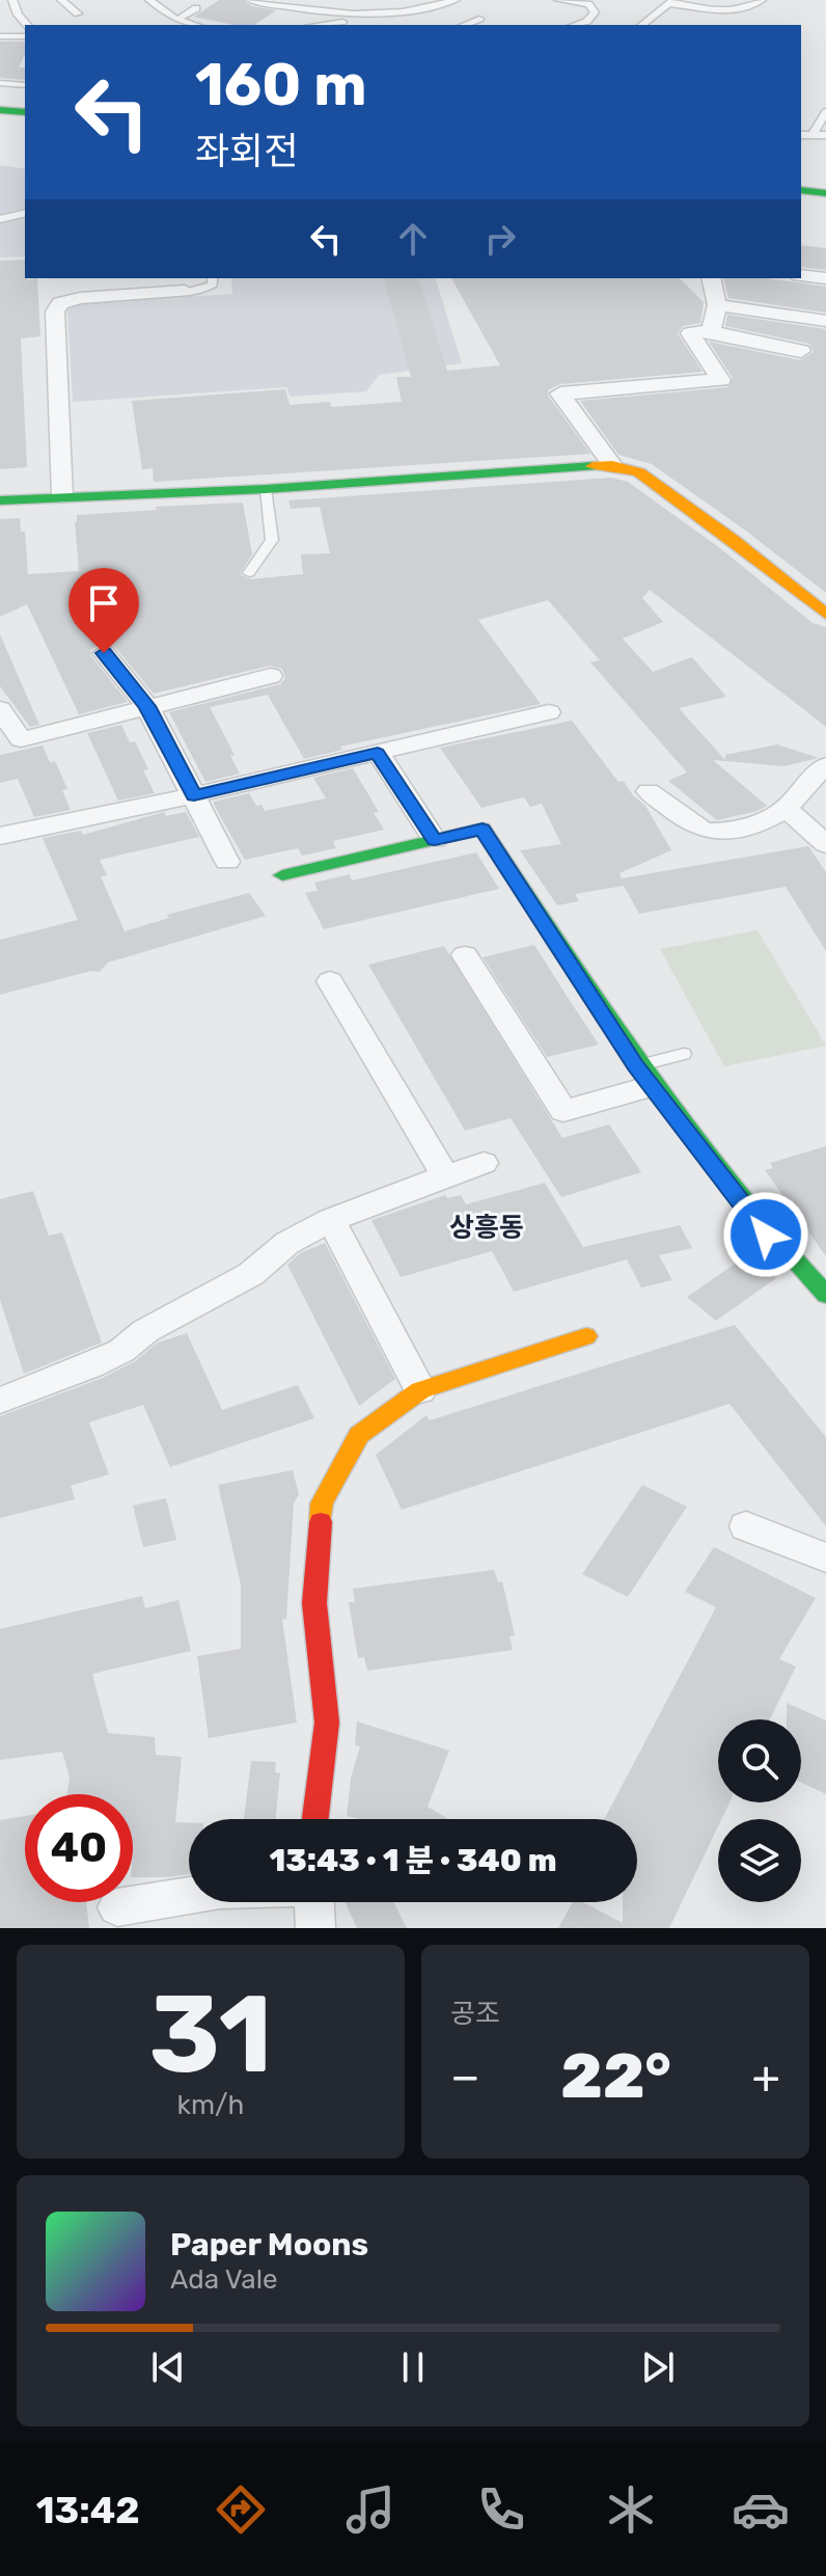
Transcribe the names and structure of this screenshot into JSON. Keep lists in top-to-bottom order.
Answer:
{
  "districts": ["상흥동"],
  "page": {
    "turn": ["160 m", "좌회전"],
    "limit": "40",
    "trip": "13:43 · 1 분 · 340 m",
    "tile": [
      ["31", "km/h"],
      "공조"
    ],
    "heat": ["−", "22°", "+"],
    "song": ["Paper Moons", "Ada Vale"],
    "tabs": "13:42"
  }
}
